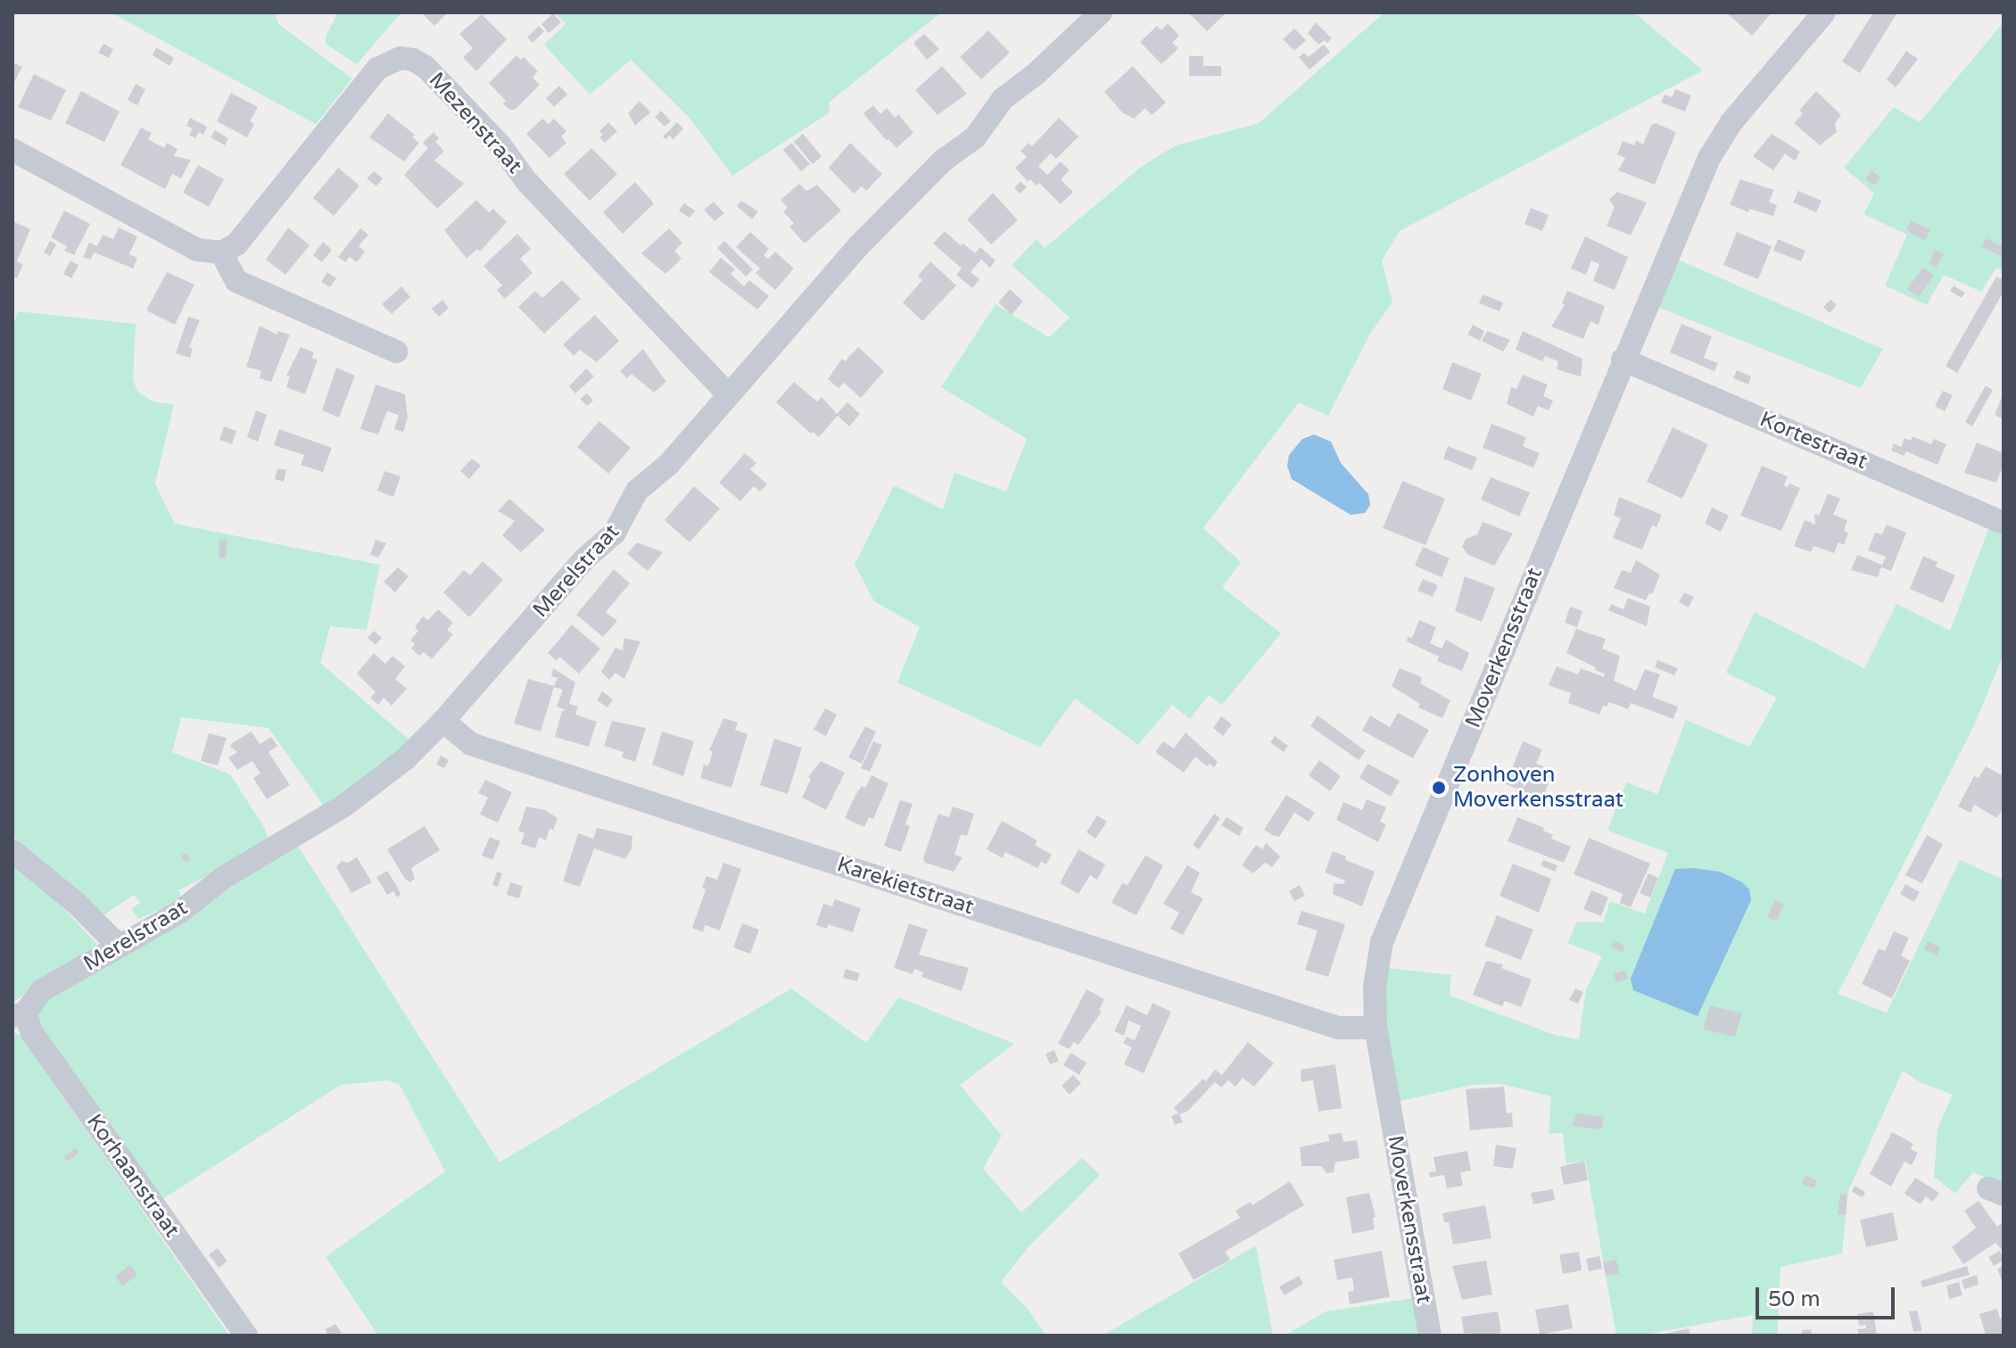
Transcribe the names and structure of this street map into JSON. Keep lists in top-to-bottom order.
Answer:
{
  "streets": {
    "street": [
      "Mezenstraat",
      "Kortestraat",
      "Merelstraat",
      "Moverkensstraat",
      "Karekietstraat",
      "Korhaanstraat"
    ]
  },
  "crossings": [
    ["Mezenstraat", "Merelstraat"],
    ["Kortestraat", "Moverkensstraat"],
    ["Merelstraat", "Karekietstraat"],
    ["Merelstraat", "Korhaanstraat"],
    ["Moverkensstraat", "Karekietstraat"]
  ],
  "places": ["Zonhoven Moverkensstraat"],
  "scale_bar": "50 m"
}
